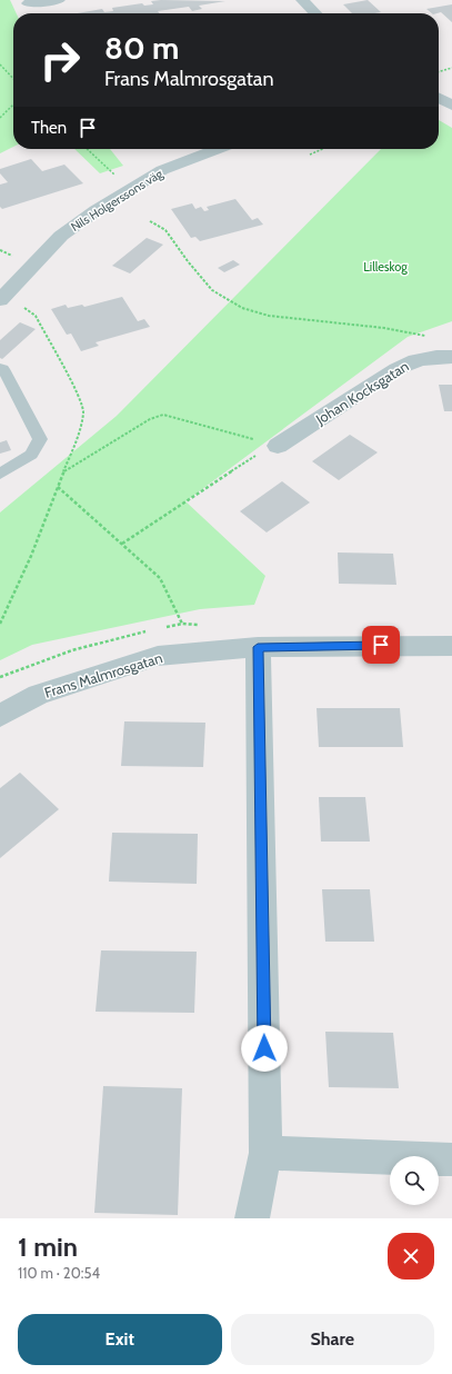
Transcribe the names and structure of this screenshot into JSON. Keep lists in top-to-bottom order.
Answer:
{
  "streets": {
    "street": ["Nils Holgerssons väg", "Johan Kocksgatan", "Frans Malmrosgatan"]
  },
  "parks": ["Lilleskog"],
  "page": {
    "turn": ["80 m", "Frans Malmrosgatan"],
    "then": "Then",
    "heading": ["1 min", "110 m · 20:54"],
    "buttons": ["Exit", "Share"]
  }
}
